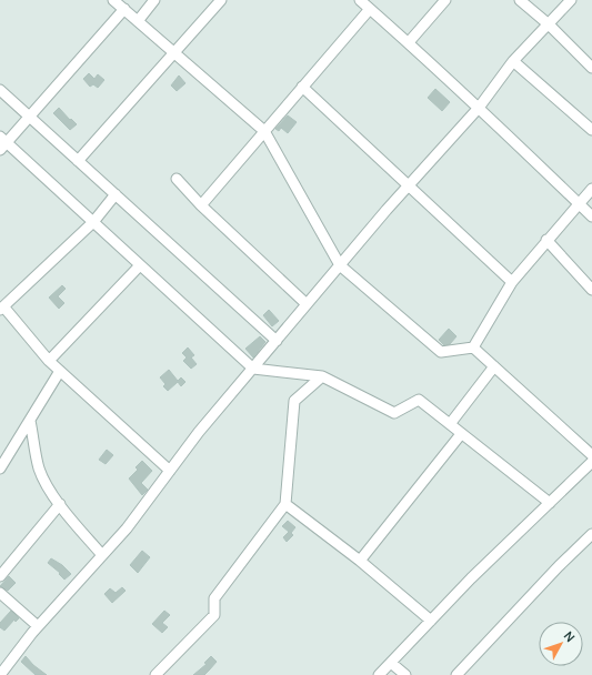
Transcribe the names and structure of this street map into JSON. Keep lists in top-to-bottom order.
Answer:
{
  "north": "top right"
}
